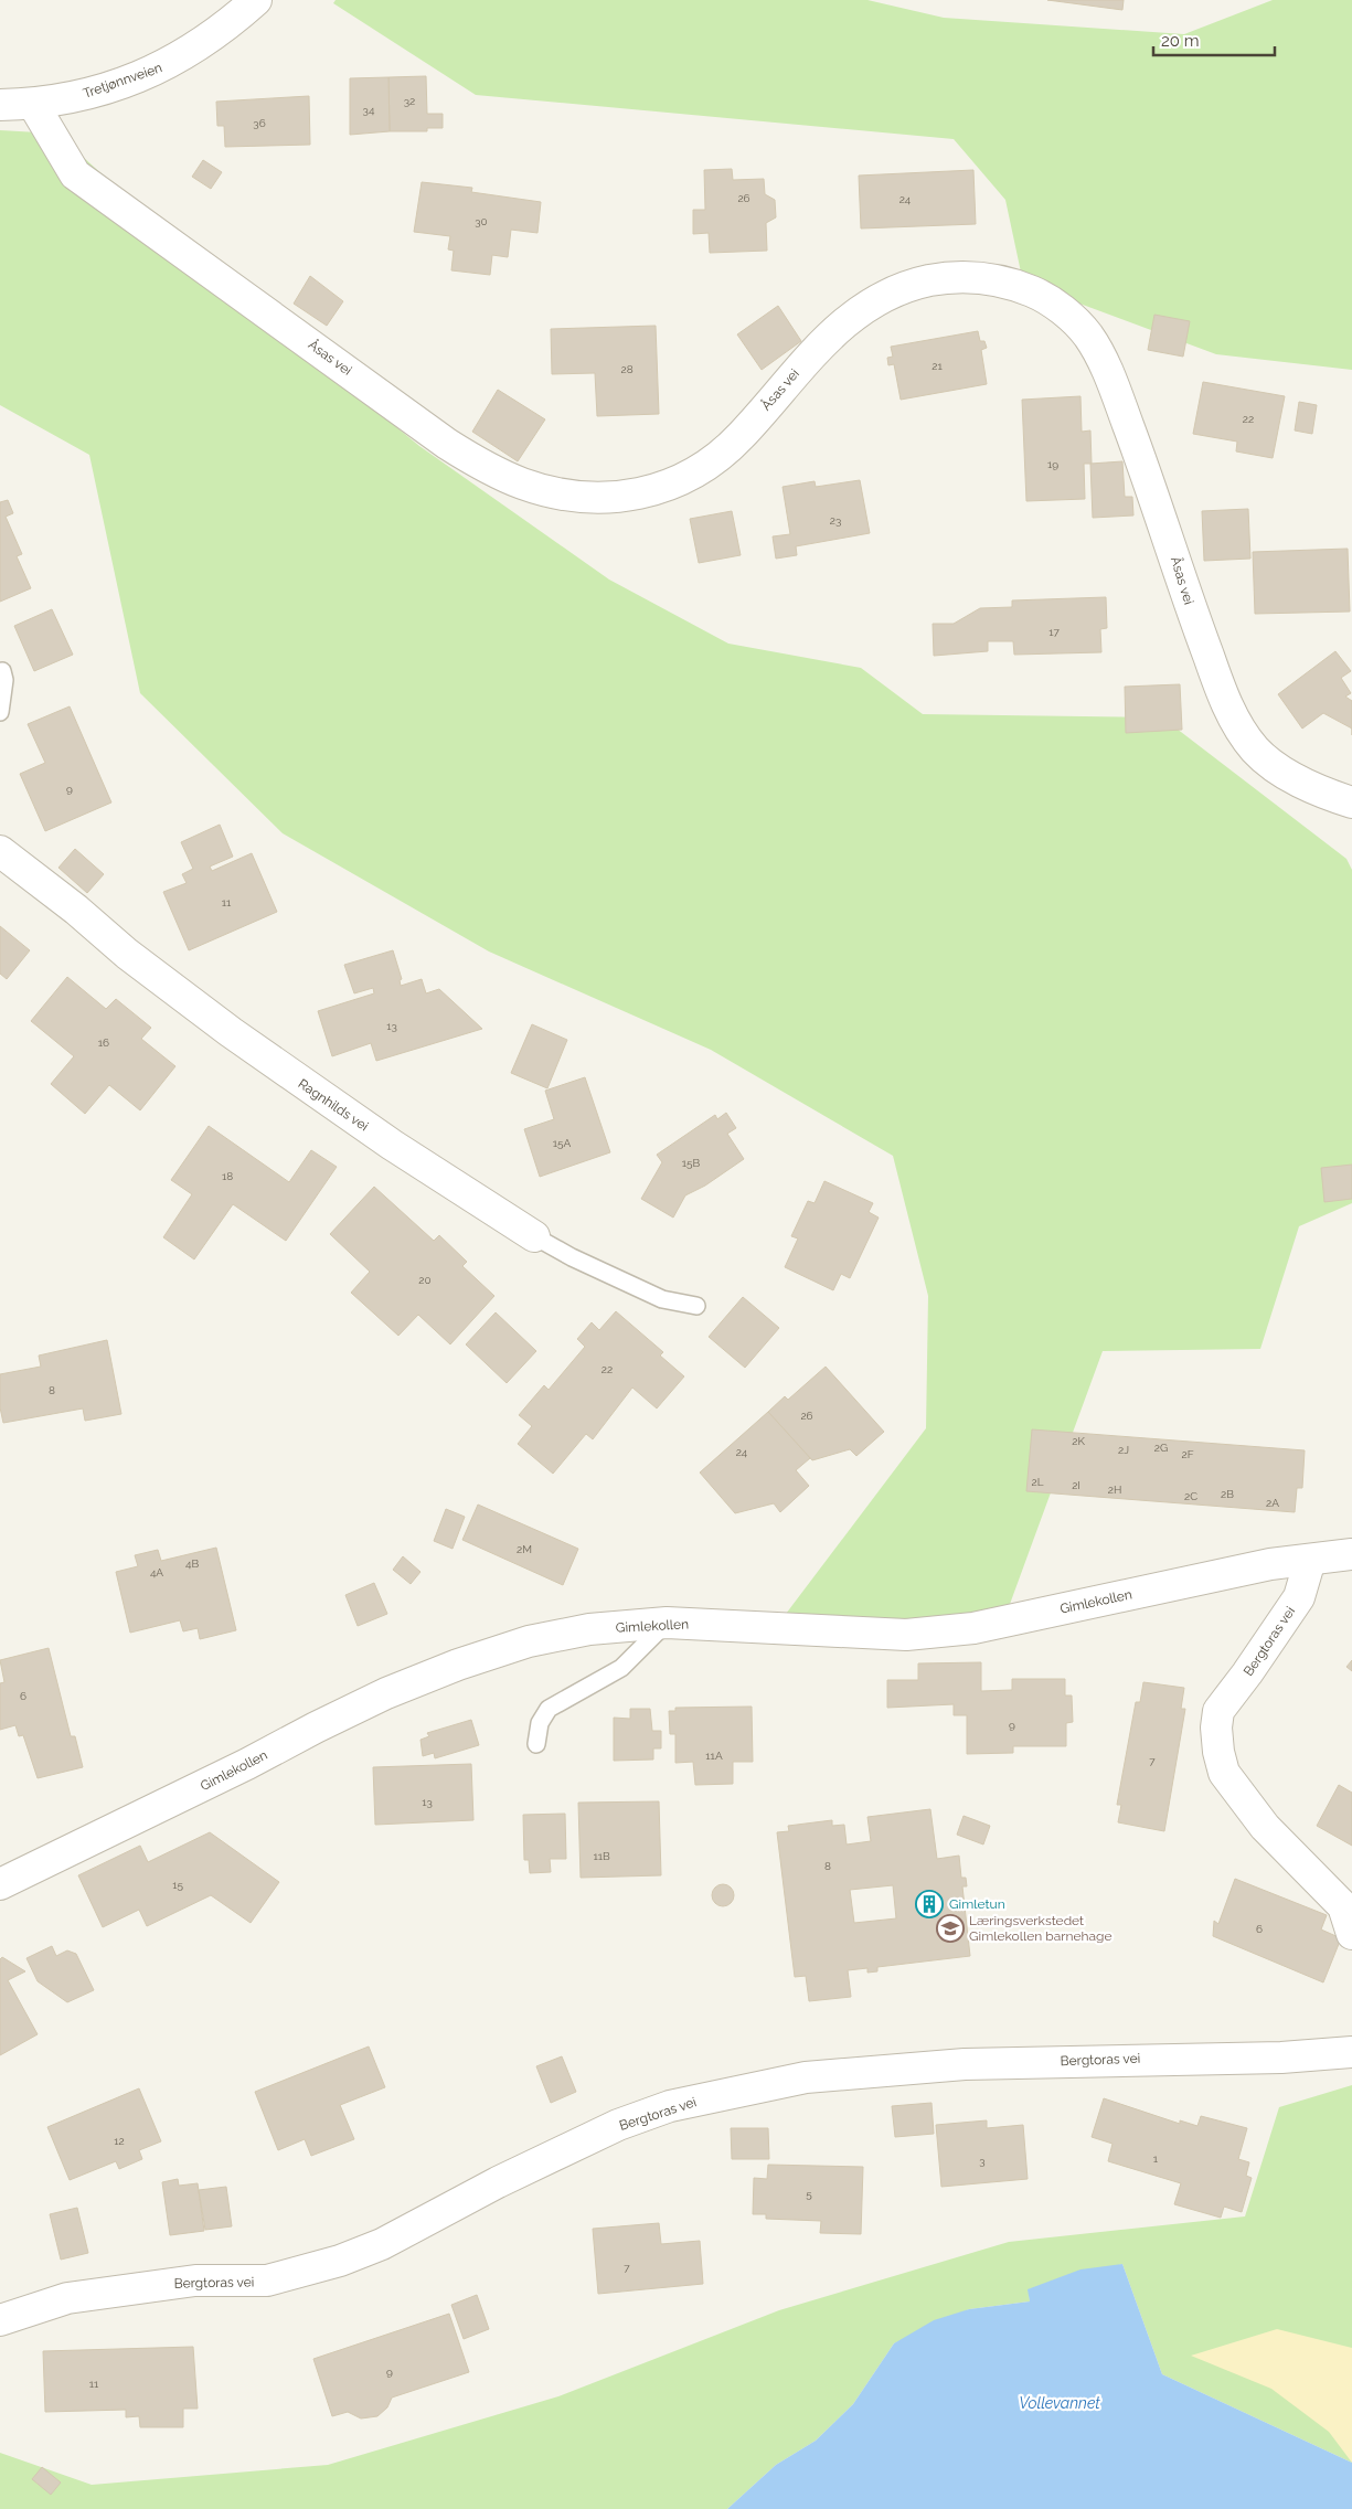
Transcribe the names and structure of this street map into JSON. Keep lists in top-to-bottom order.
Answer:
{
  "streets": {
    "street": [
      "Tretjønnveien",
      "Åsas vei",
      "Ragnhilds vei",
      "Gimlekollen",
      "Bergtoras vei"
    ]
  },
  "crossings": [
    ["Tretjønnveien", "Åsas vei"],
    ["Gimlekollen", "Bergtoras vei"]
  ],
  "water": ["Vollevannet"],
  "places": {
    "building": ["Gimletun"],
    "school or university": ["Læringsverkstedet Gimlekollen barnehage"]
  },
  "house_numbers": [
    "32",
    "34",
    "36",
    "26",
    "24",
    "30",
    "21",
    "28",
    "22",
    "19",
    "23",
    "17",
    "9",
    "11",
    "13",
    "16",
    "15A",
    "15B",
    "18",
    "20",
    "22",
    "8",
    "26",
    "2K",
    "2G",
    "2J",
    "24",
    "2F",
    "2L",
    "2I",
    "2H",
    "2B",
    "2C",
    "2A",
    "2M",
    "4B",
    "4A",
    "6",
    "9",
    "11A",
    "7",
    "13",
    "11B",
    "8",
    "15",
    "6",
    "12",
    "1",
    "3",
    "5",
    "7",
    "9",
    "11"
  ],
  "scale_bar": "20 m"
}
